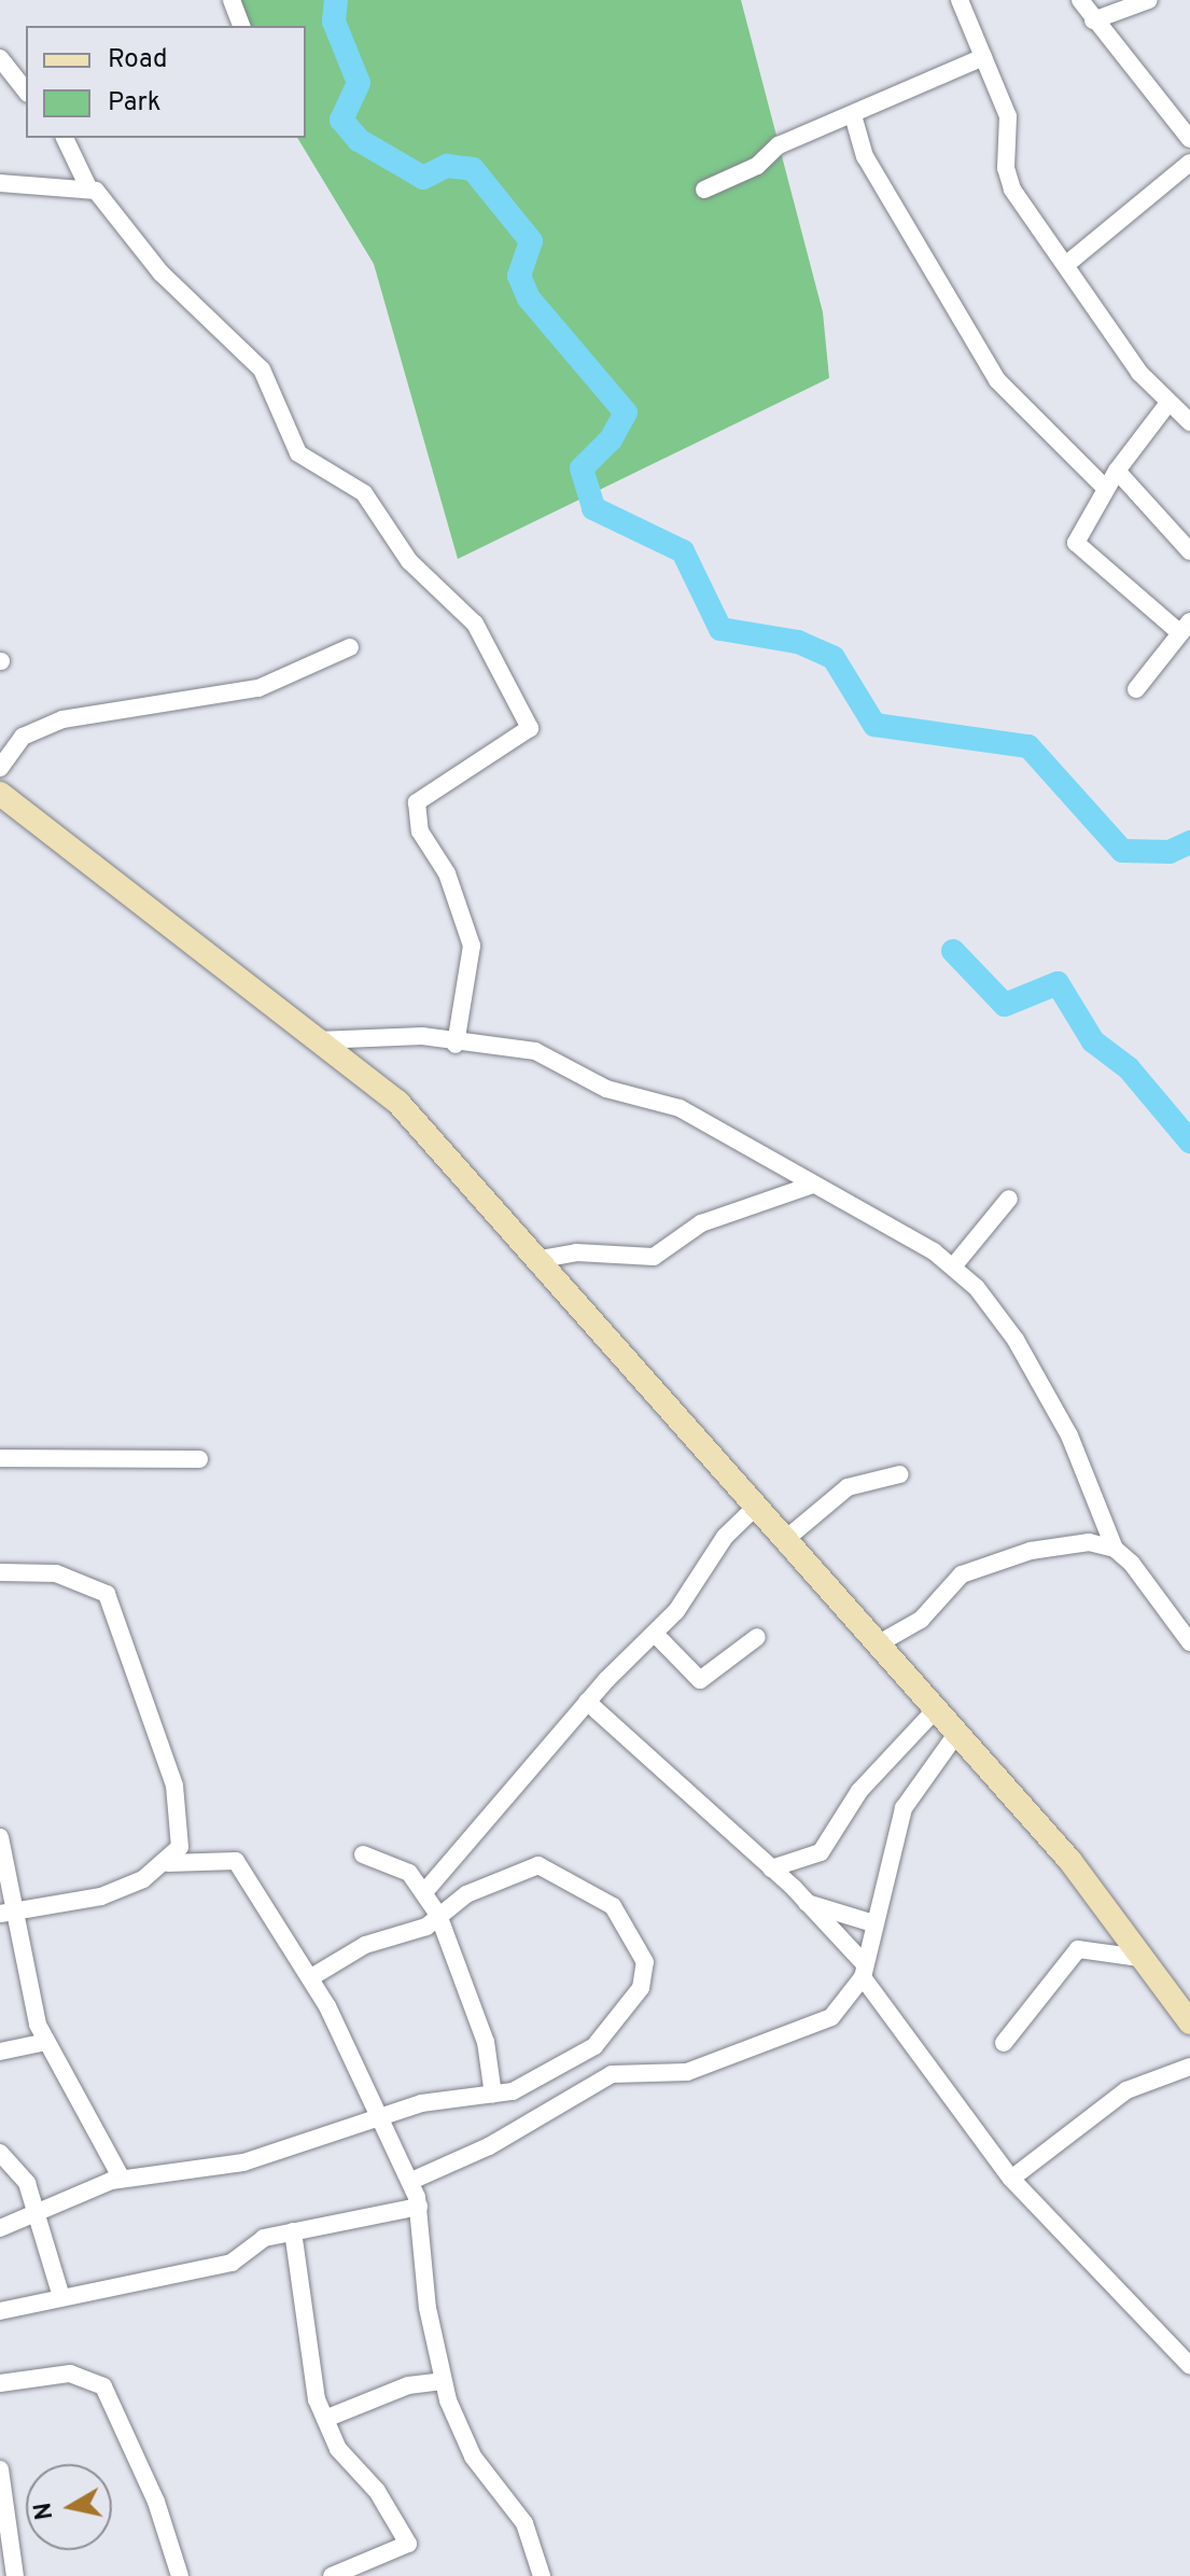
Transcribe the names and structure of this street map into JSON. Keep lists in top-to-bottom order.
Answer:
{
  "legend": ["Road", "Park"],
  "north": "left"
}
